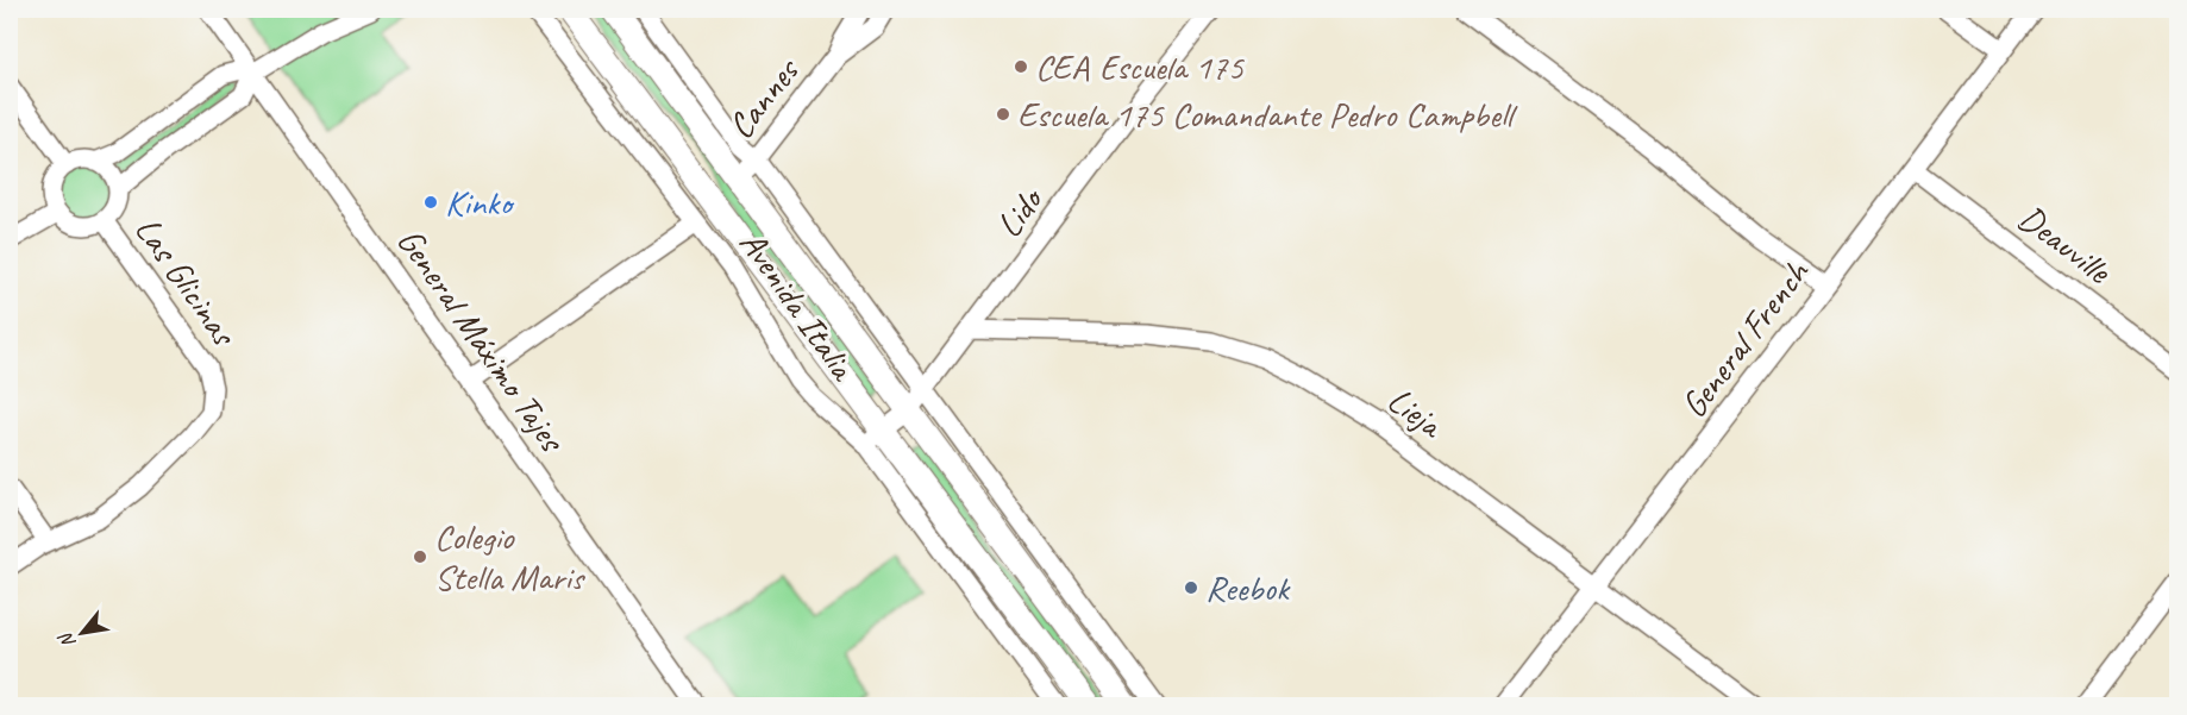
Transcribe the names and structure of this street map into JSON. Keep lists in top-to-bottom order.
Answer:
{
  "streets": {
    "main road": ["Avenida Italia"],
    "street": [
      "Cannes",
      "Lido",
      "Deauville",
      "Las Glicinas",
      "General Máximo Tajes",
      "General French",
      "Lieja"
    ]
  },
  "crossings": [
    ["Cannes", "Avenida Italia"],
    ["Lido", "Avenida Italia"],
    ["Lido", "Lieja"],
    ["Deauville", "General French"],
    ["General French", "Lieja"]
  ],
  "places": [
    "CEA Escuela 175",
    "Escuela 175 Comandante Pedro Campbell",
    "Kinko",
    "Colegio Stella Maris",
    "Reebok"
  ],
  "north": "bottom left"
}
